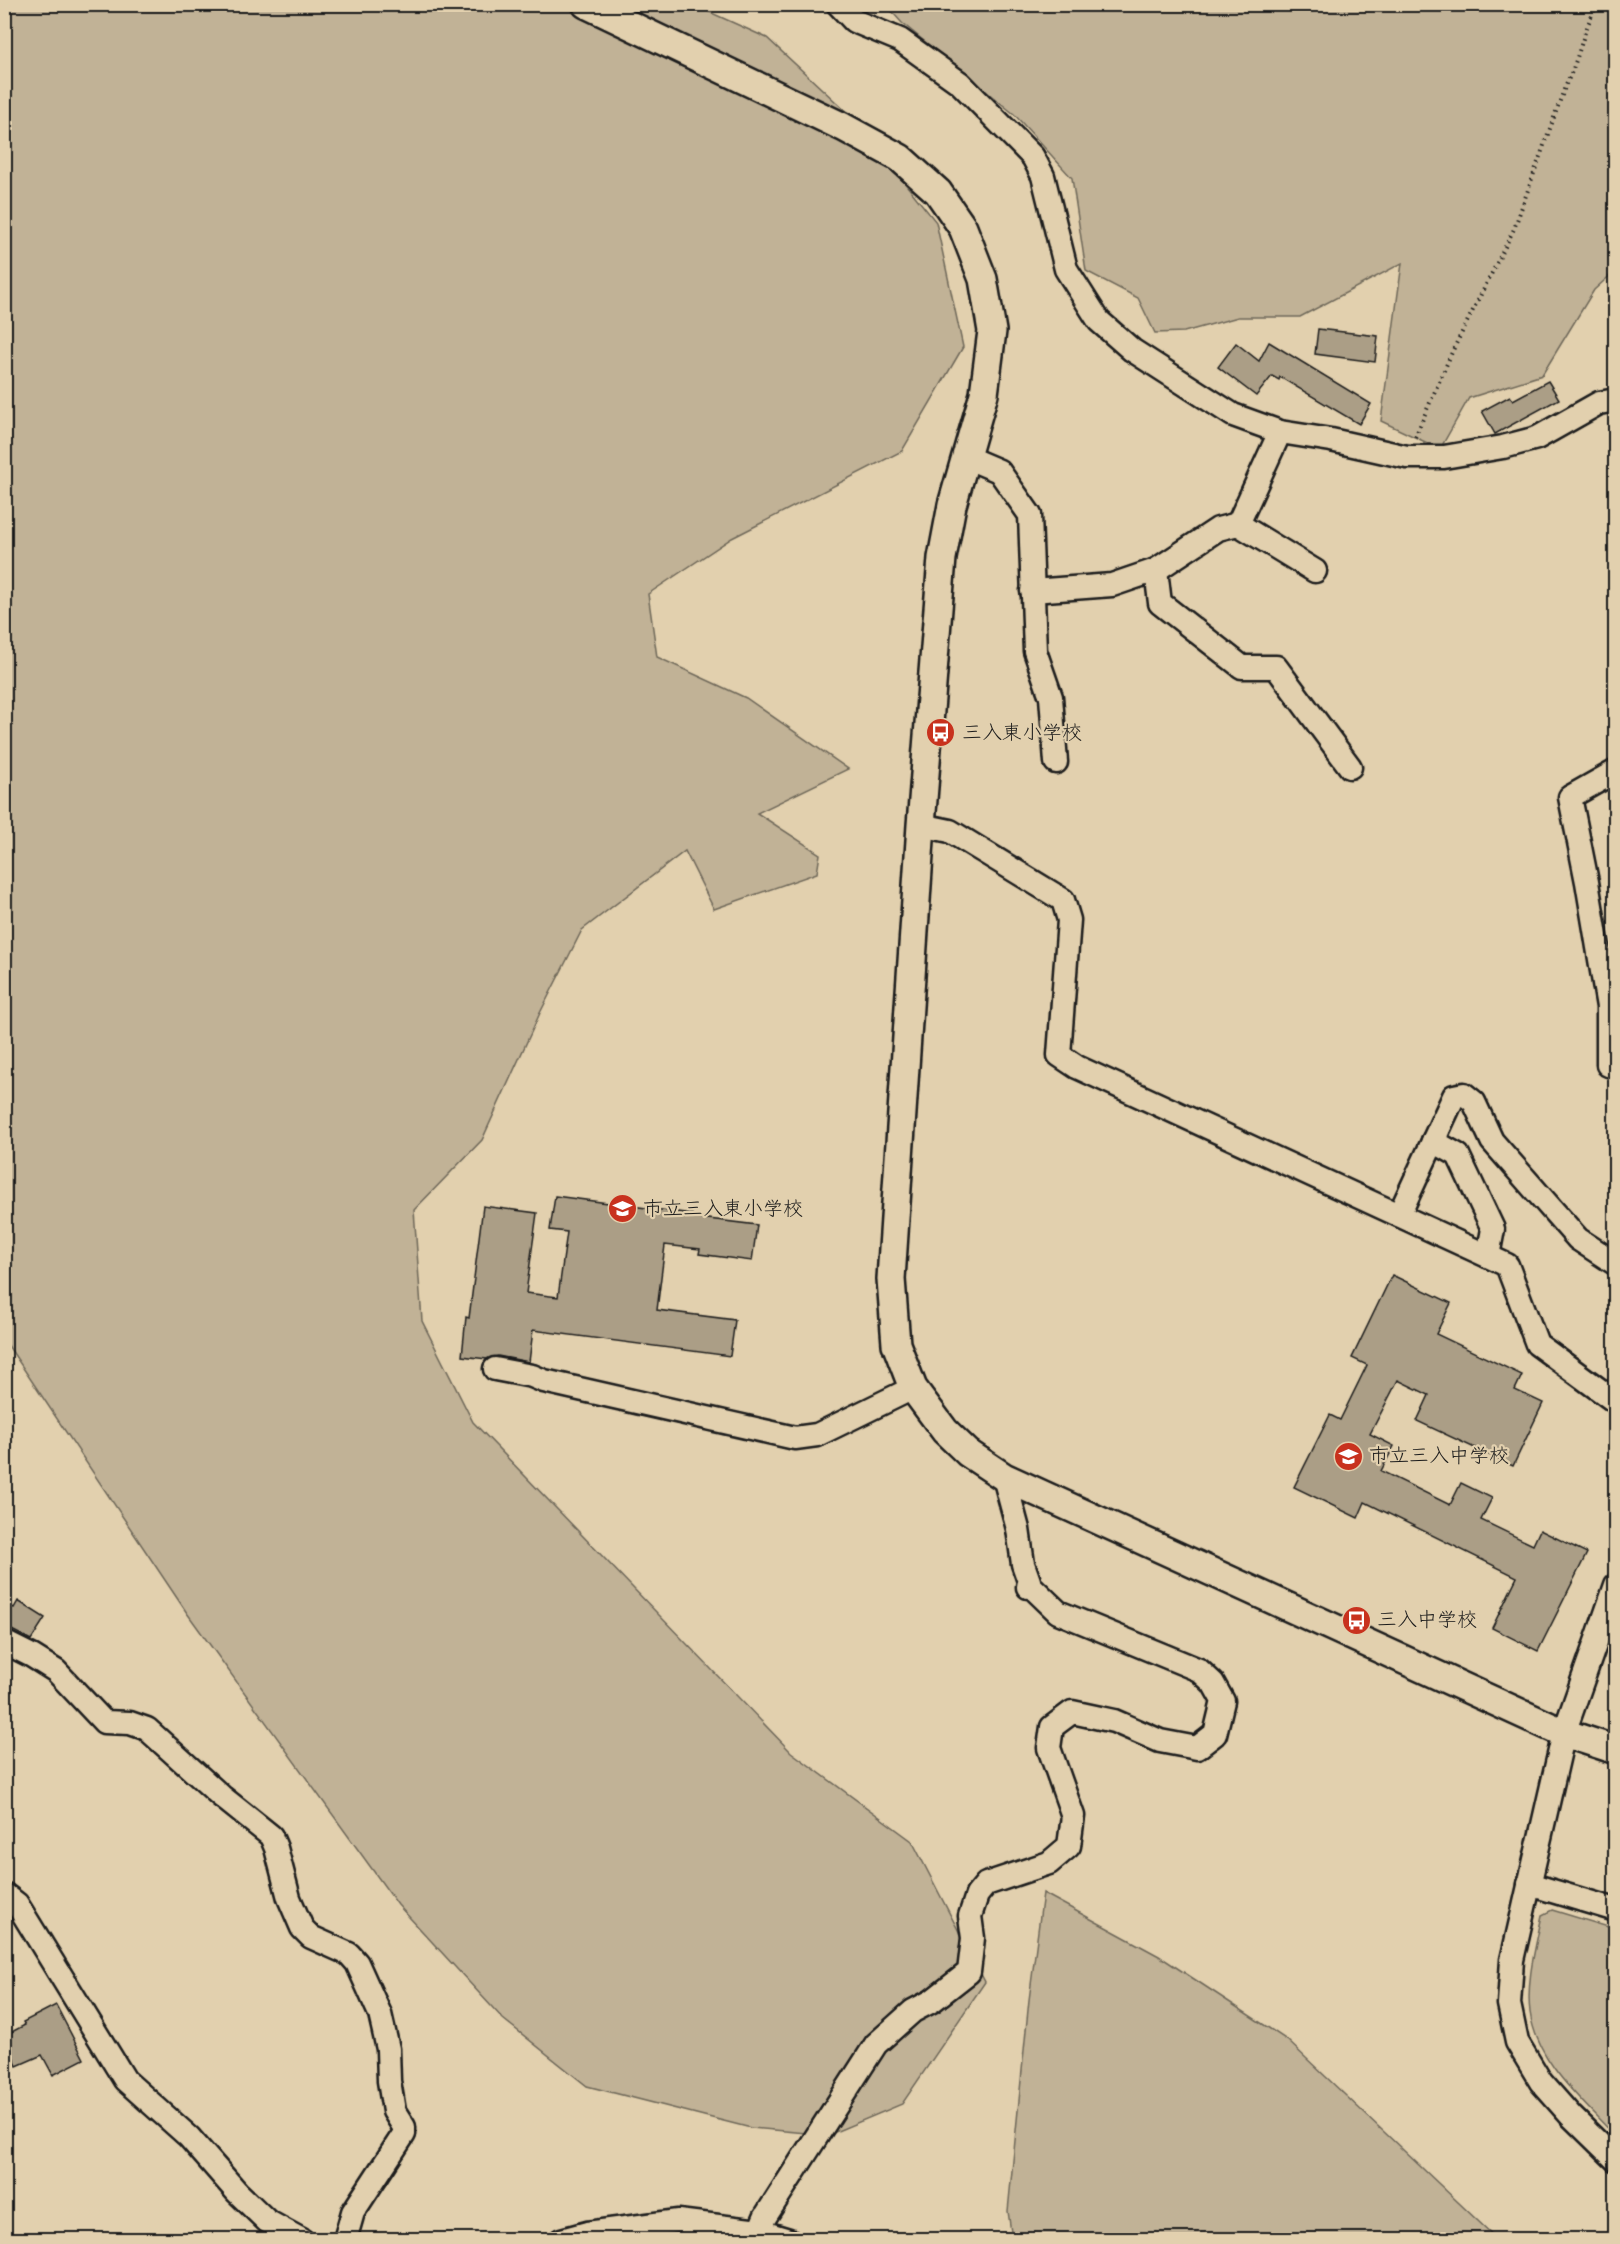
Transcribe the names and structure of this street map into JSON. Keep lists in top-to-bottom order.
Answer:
{
  "places": {
    "bus stop": ["三入東小学校", "三入中学校"],
    "school or university": ["市立三入東小学校", "市立三入中学校"]
  }
}
